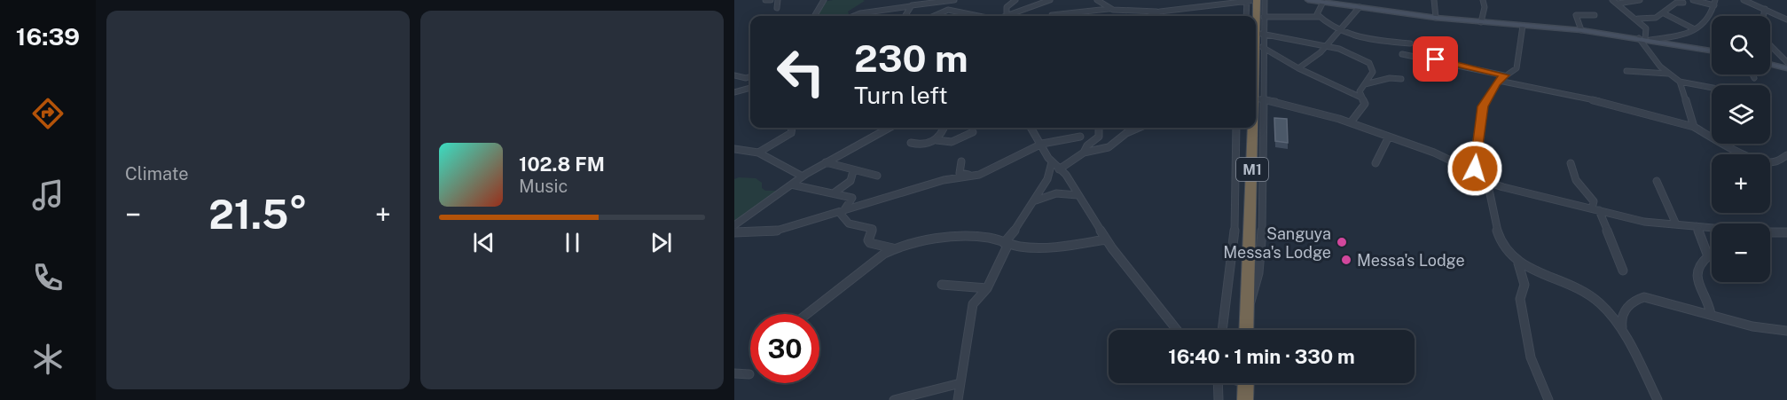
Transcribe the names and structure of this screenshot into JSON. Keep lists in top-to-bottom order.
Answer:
{
  "streets": {
    "highway": ["M1"]
  },
  "places": ["Sanguya Messa's Lodge", "Messa's Lodge"],
  "page": {
    "tabs": "16:39",
    "tile": "Climate",
    "map_buttons": ["+", "−"],
    "turn": ["230 m", "Turn left"],
    "song": ["102.8 FM", "Music"],
    "heat": ["−", "21.5°", "+"],
    "limit": "30",
    "trip": "16:40 · 1 min · 330 m"
  }
}
